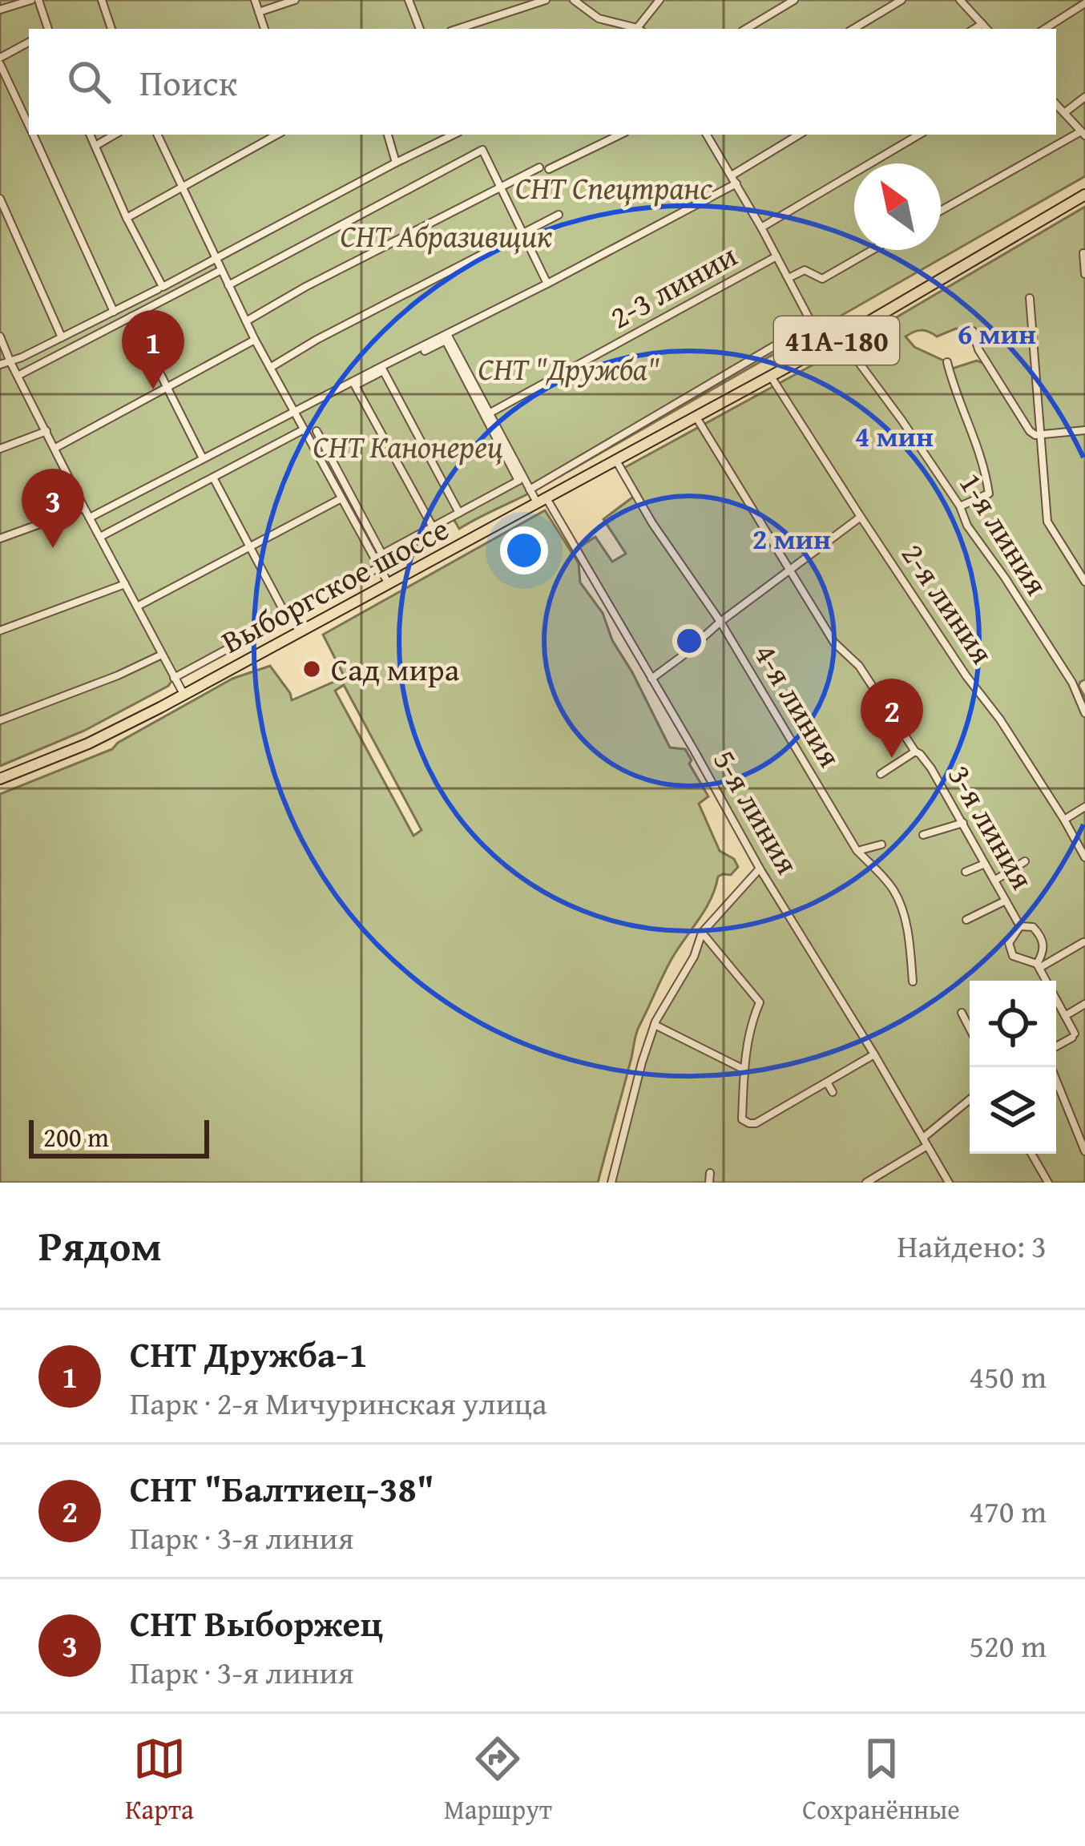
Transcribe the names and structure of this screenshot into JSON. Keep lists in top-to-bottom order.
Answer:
{
  "streets": {
    "main road": ["41А-180", "Выборгское шоссе"],
    "street": [
      "2-3 линии",
      "1-я линия",
      "2-я линия",
      "4-я линия",
      "5-я линия",
      "3-я линия"
    ]
  },
  "crossings": [
    ["41А-180", "1-я линия"],
    ["41А-180", "Выборгское шоссе"],
    ["41А-180", "2-я линия"],
    ["41А-180", "4-я линия"],
    ["41А-180", "5-я линия"],
    ["41А-180", "3-я линия"],
    ["Выборгское шоссе", "5-я линия"]
  ],
  "parks": [
    "СНТ Спецтранс",
    "СНТ Абразивщик",
    "СНТ \"Дружба\"",
    "СНТ Канонерец"
  ],
  "places": ["Сад мира"],
  "scale_bar": "200 m",
  "north": "top left",
  "page": {
    "search": "Поиск",
    "pins": ["1", "3", "2"],
    "scale": "200 m",
    "heading": ["Рядом", "Найдено: 3"],
    "list": [
      {
        "mark": "1",
        "name": "СНТ Дружба-1",
        "note": "Парк · 2-я Мичуринская улица",
        "value": "450 m"
      },
      {
        "mark": "2",
        "name": "СНТ \"Балтиец-38\"",
        "note": "Парк · 3-я линия",
        "value": "470 m"
      },
      {
        "mark": "3",
        "name": "СНТ Выборжец",
        "note": "Парк · 3-я линия",
        "value": "520 m"
      }
    ],
    "nav": ["Карта", "Маршрут", "Сохранённые"]
  },
  "rings": ["6 мин", "4 мин", "2 мин"]
}
